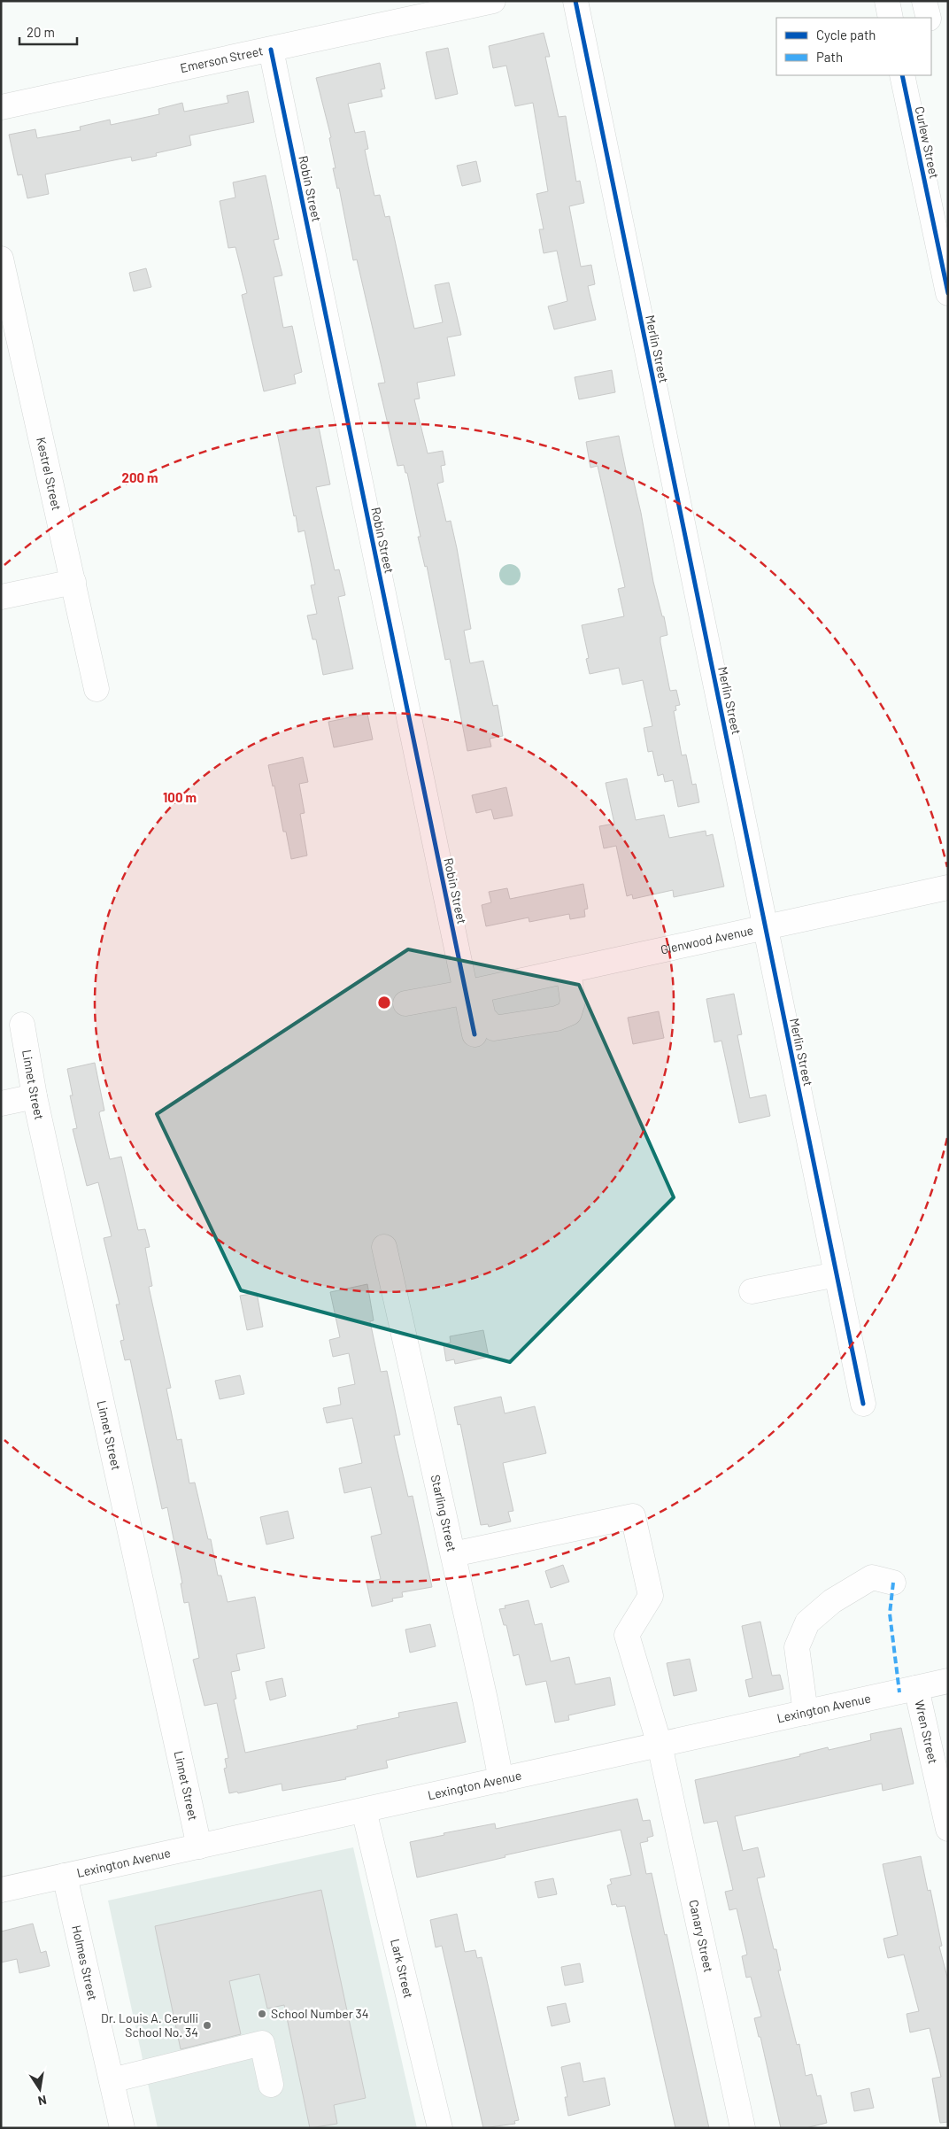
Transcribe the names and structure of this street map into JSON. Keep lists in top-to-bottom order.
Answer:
{
  "streets": {
    "street": [
      "Emerson Street",
      "Curlew Street",
      "Robin Street",
      "Merlin Street",
      "Kestrel Street",
      "Glenwood Avenue",
      "Linnet Street",
      "Starling Street",
      "Lexington Avenue",
      "Wren Street",
      "Canary Street",
      "Holmes Street",
      "Lark Street"
    ]
  },
  "crossings": [
    ["Emerson Street", "Robin Street"],
    ["Robin Street", "Glenwood Avenue"],
    ["Merlin Street", "Glenwood Avenue"],
    ["Linnet Street", "Lexington Avenue"],
    ["Starling Street", "Lexington Avenue"],
    ["Starling Street", "Canary Street"],
    ["Lexington Avenue", "Wren Street"],
    ["Lexington Avenue", "Canary Street"],
    ["Lexington Avenue", "Holmes Street"],
    ["Lexington Avenue", "Lark Street"]
  ],
  "places": ["School Number 34", "Dr. Louis A. Cerulli School No. 34"],
  "legend": ["Cycle path", "Path"],
  "scale_bar": "20 m",
  "north": "bottom",
  "rings": ["200 m", "100 m"]
}
